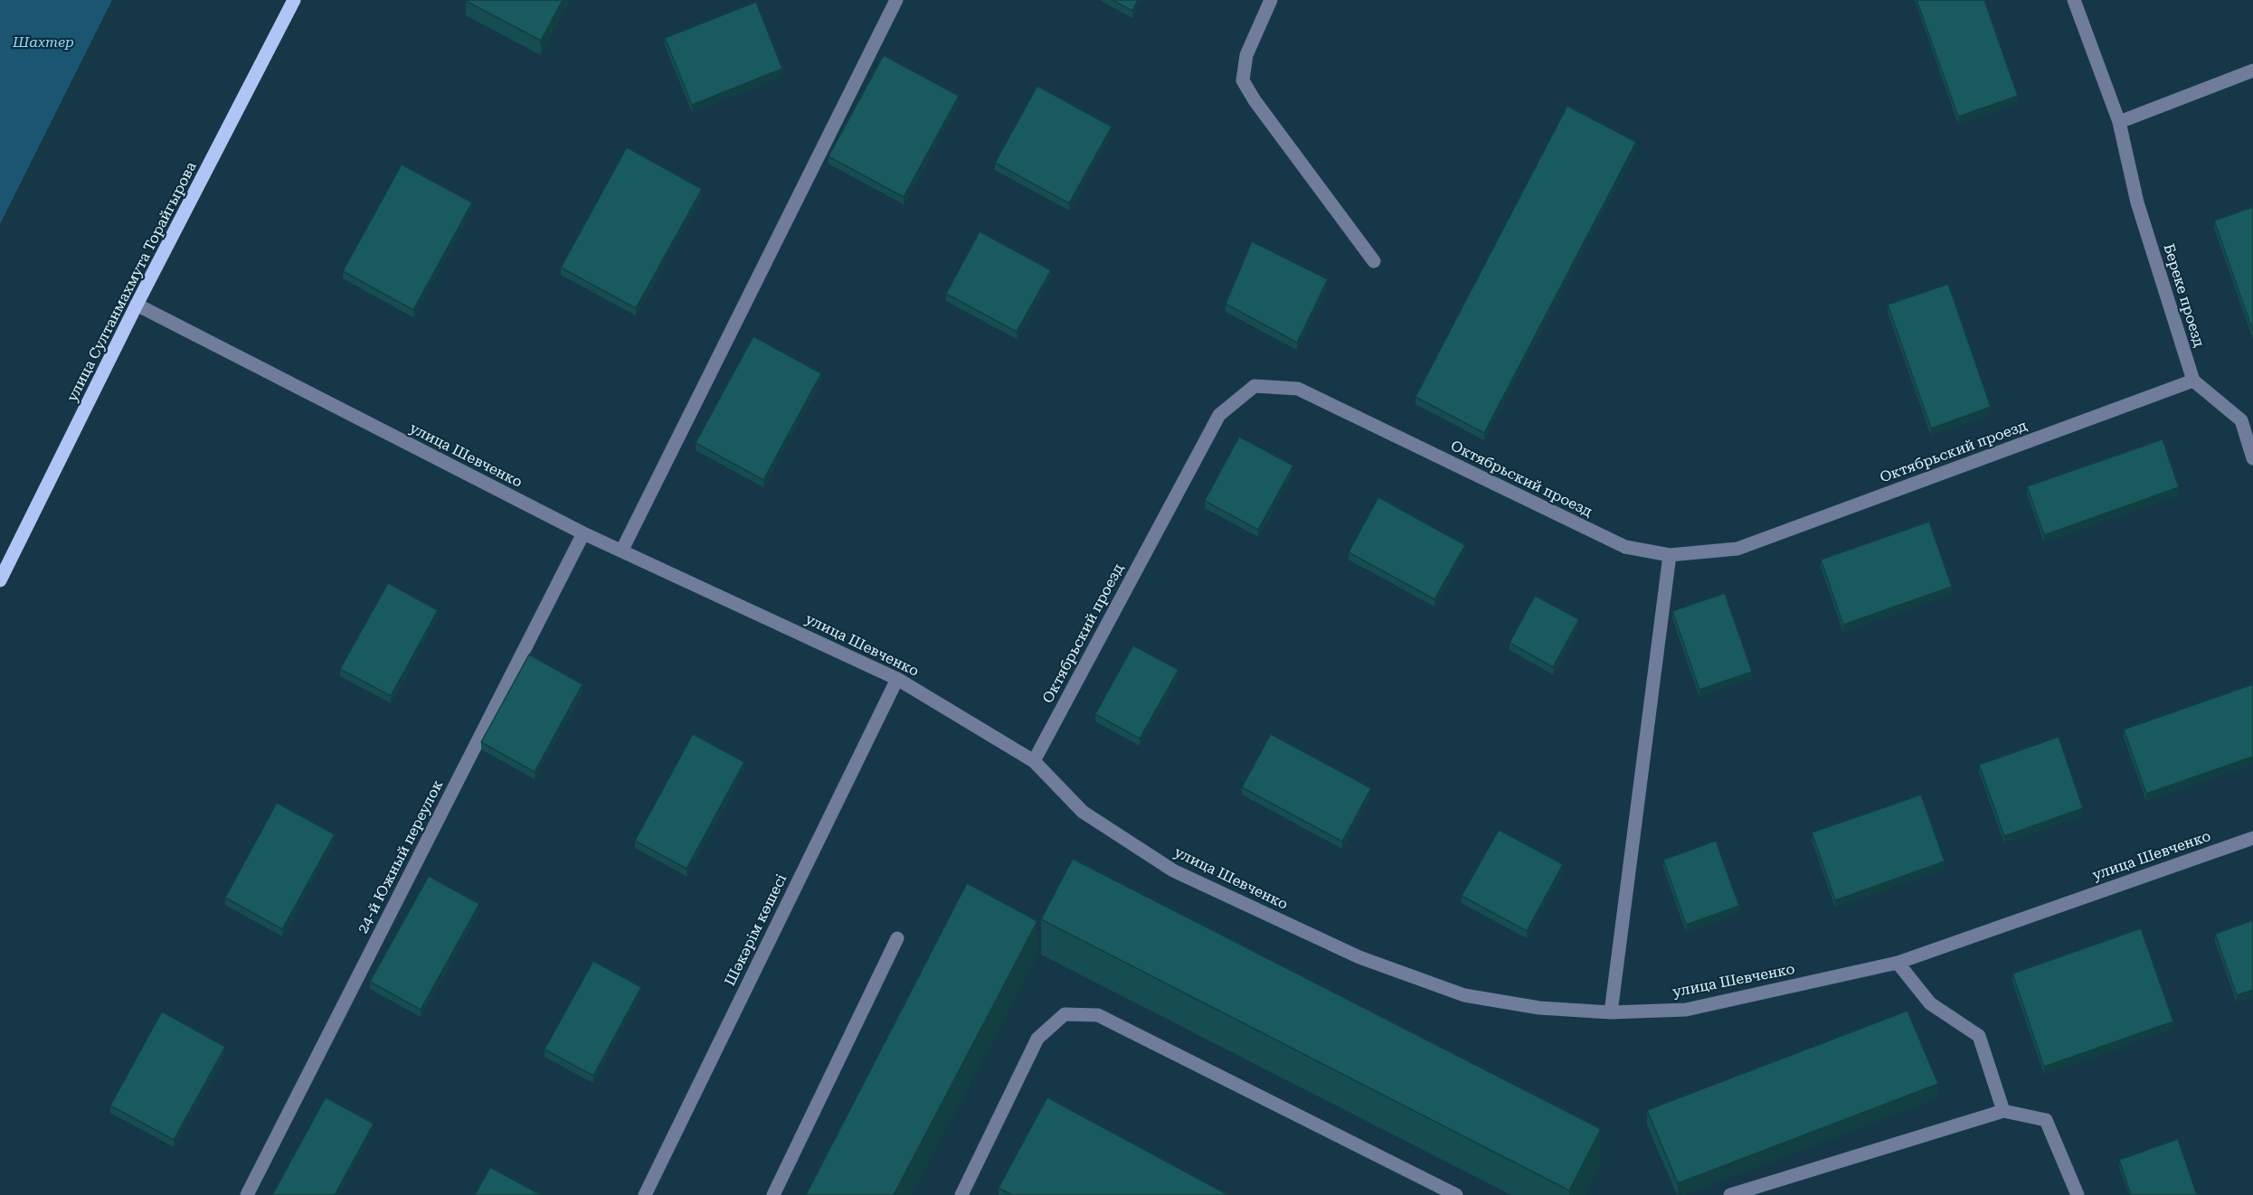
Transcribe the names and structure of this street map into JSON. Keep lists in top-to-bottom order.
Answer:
{
  "streets": {
    "main road": ["улица Султанмахмута Торайгырова"],
    "street": [
      "Береке проезд",
      "Октябрьский проезд",
      "улица Шевченко",
      "24-й Южный переулок",
      "Шәкәрім көшесі"
    ]
  },
  "crossings": [
    ["улица Султанмахмута Торайгырова", "улица Шевченко"],
    ["Береке проезд", "Октябрьский проезд"],
    ["Октябрьский проезд", "улица Шевченко"],
    ["улица Шевченко", "24-й Южный переулок"],
    ["улица Шевченко", "Шәкәрім көшесі"]
  ],
  "parks": ["Шахтер"]
}
